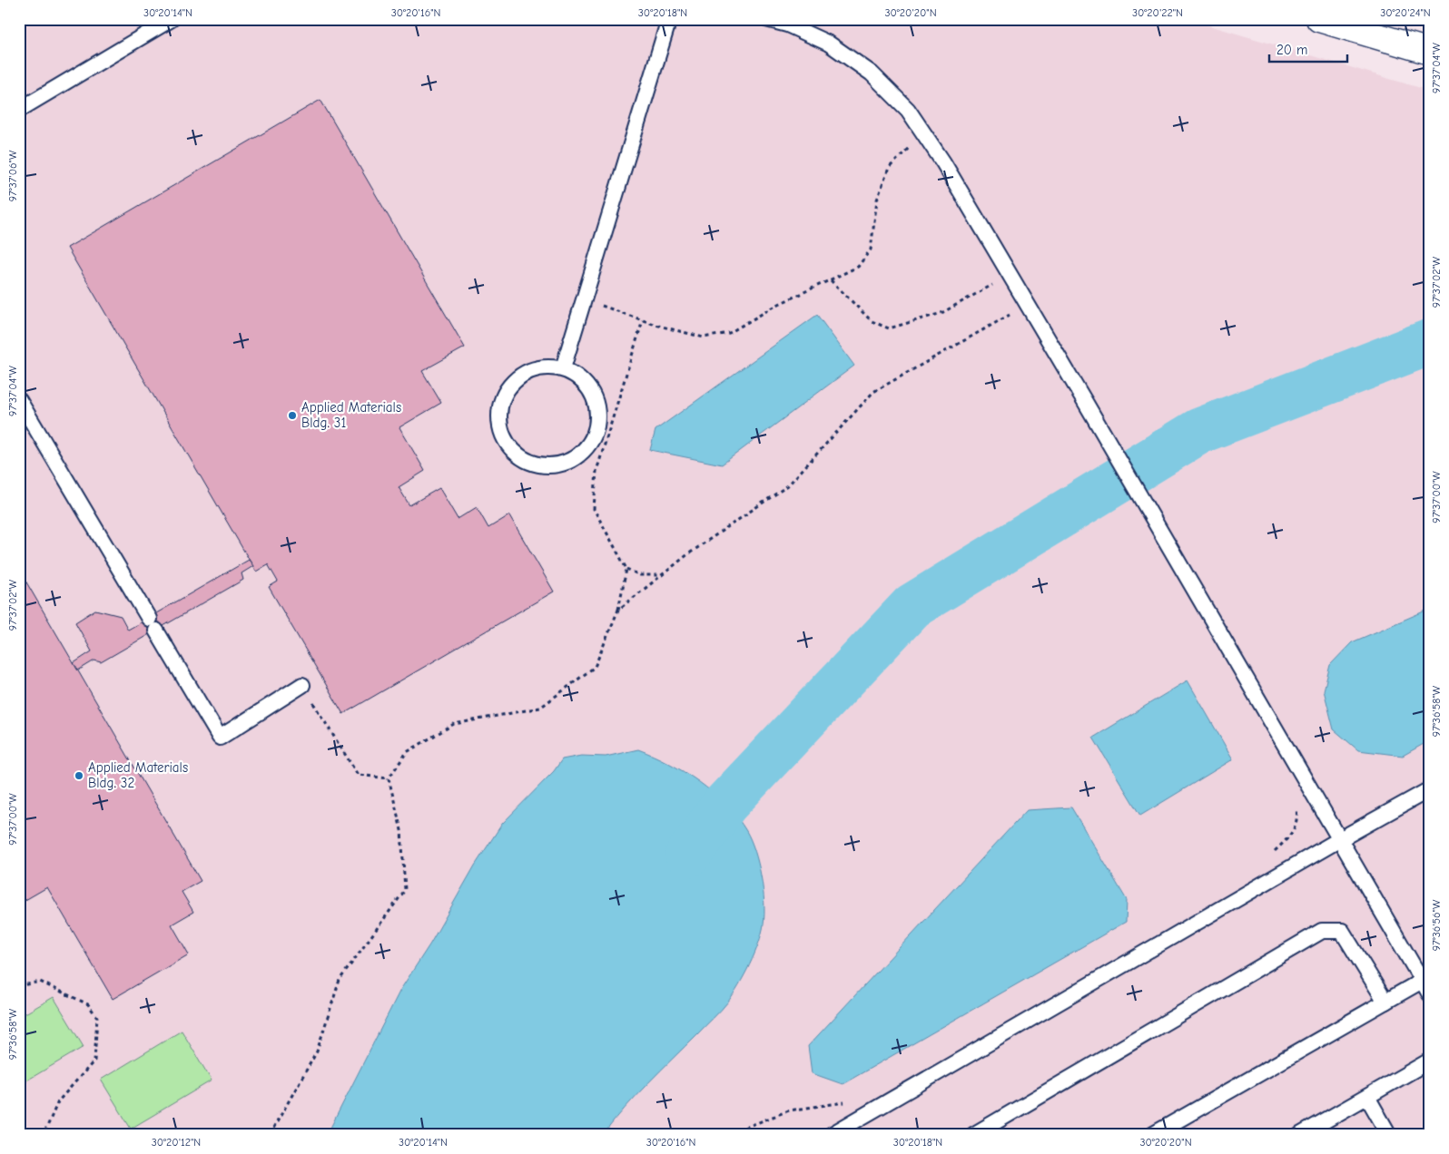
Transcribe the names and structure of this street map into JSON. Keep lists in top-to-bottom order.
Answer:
{
  "places": ["Applied Materials Bldg. 31", "Applied Materials Bldg. 32"],
  "scale_bar": "20 m",
  "coordinates": [
    "30°20'14\"N",
    "30°20'16\"N",
    "30°20'18\"N",
    "30°20'20\"N",
    "30°20'22\"N",
    "30°20'24\"N",
    "97°37'04\"W",
    "97°37'06\"W",
    "97°37'02\"W",
    "97°37'00\"W",
    "97°36'58\"W",
    "97°36'56\"W",
    "30°20'12\"N"
  ]
}
